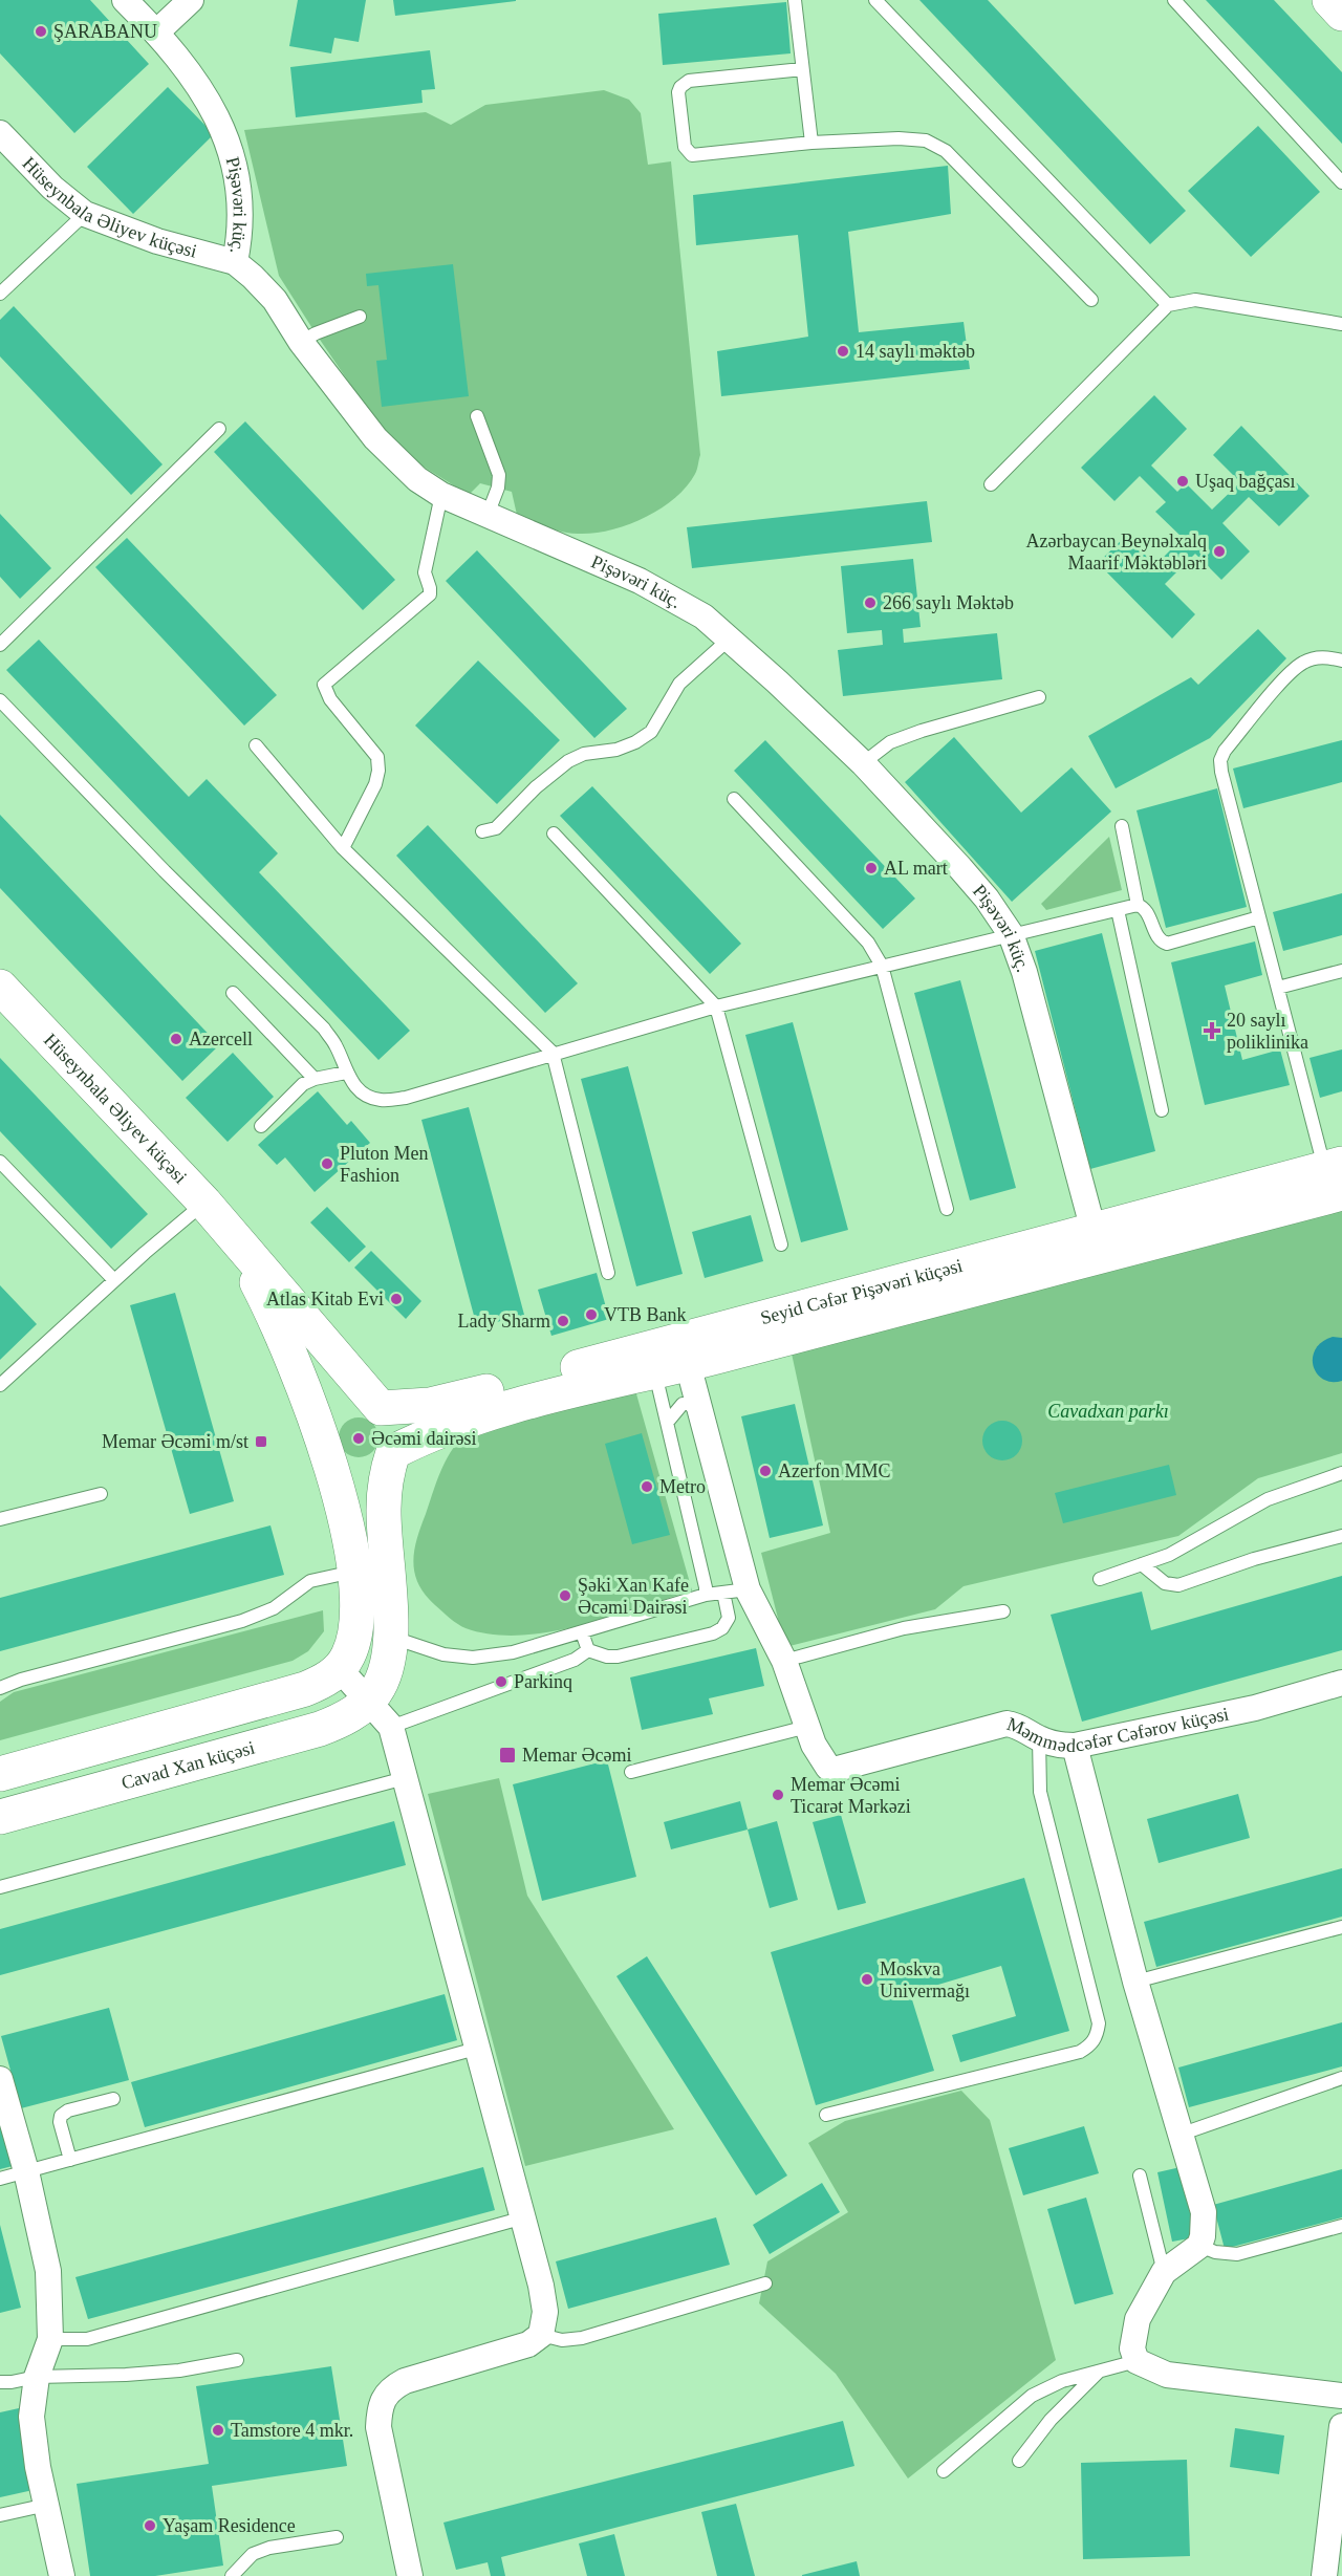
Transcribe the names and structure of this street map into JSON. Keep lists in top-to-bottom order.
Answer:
{
  "streets": {
    "street": [
      "Hüseynbala Əliyev küçəsi",
      "Pişəvəri küç.",
      "Seyid Cəfər Pişəvəri küçəsi",
      "Məmmədcəfər Cəfərov küçəsi",
      "Cavad Xan küçəsi"
    ]
  },
  "crossings": [
    ["Hüseynbala Əliyev küçəsi", "Pişəvəri küç."],
    ["Pişəvəri küç.", "Seyid Cəfər Pişəvəri küçəsi"],
    ["Seyid Cəfər Pişəvəri küçəsi", "Məmmədcəfər Cəfərov küçəsi"]
  ],
  "parks": ["Cavadxan parkı"],
  "places": {
    "other": [
      "ŞARABANU",
      "14 saylı məktəb",
      "Uşaq bağçası",
      "Azərbaycan Beynəlxalq Maarif Məktəbləri",
      "266 saylı Məktəb",
      "AL mart",
      "Azercell",
      "Pluton Men Fashion",
      "Atlas Kitab Evi",
      "VTB Bank",
      "Lady Sharm",
      "Əcəmi dairəsi",
      "Azerfon MMC",
      "Metro",
      "Şəki Xan Kafe Əcəmi Dairəsi",
      "Parkinq",
      "Memar Əcəmi Ticarət Mərkəzi",
      "Moskva Univermağı",
      "Tamstore 4 mkr.",
      "Yaşam Residence"
    ],
    "health": ["20 saylı poliklinika"],
    "transit": ["Memar Əcəmi m/st", "Memar Əcəmi"]
  }
}
